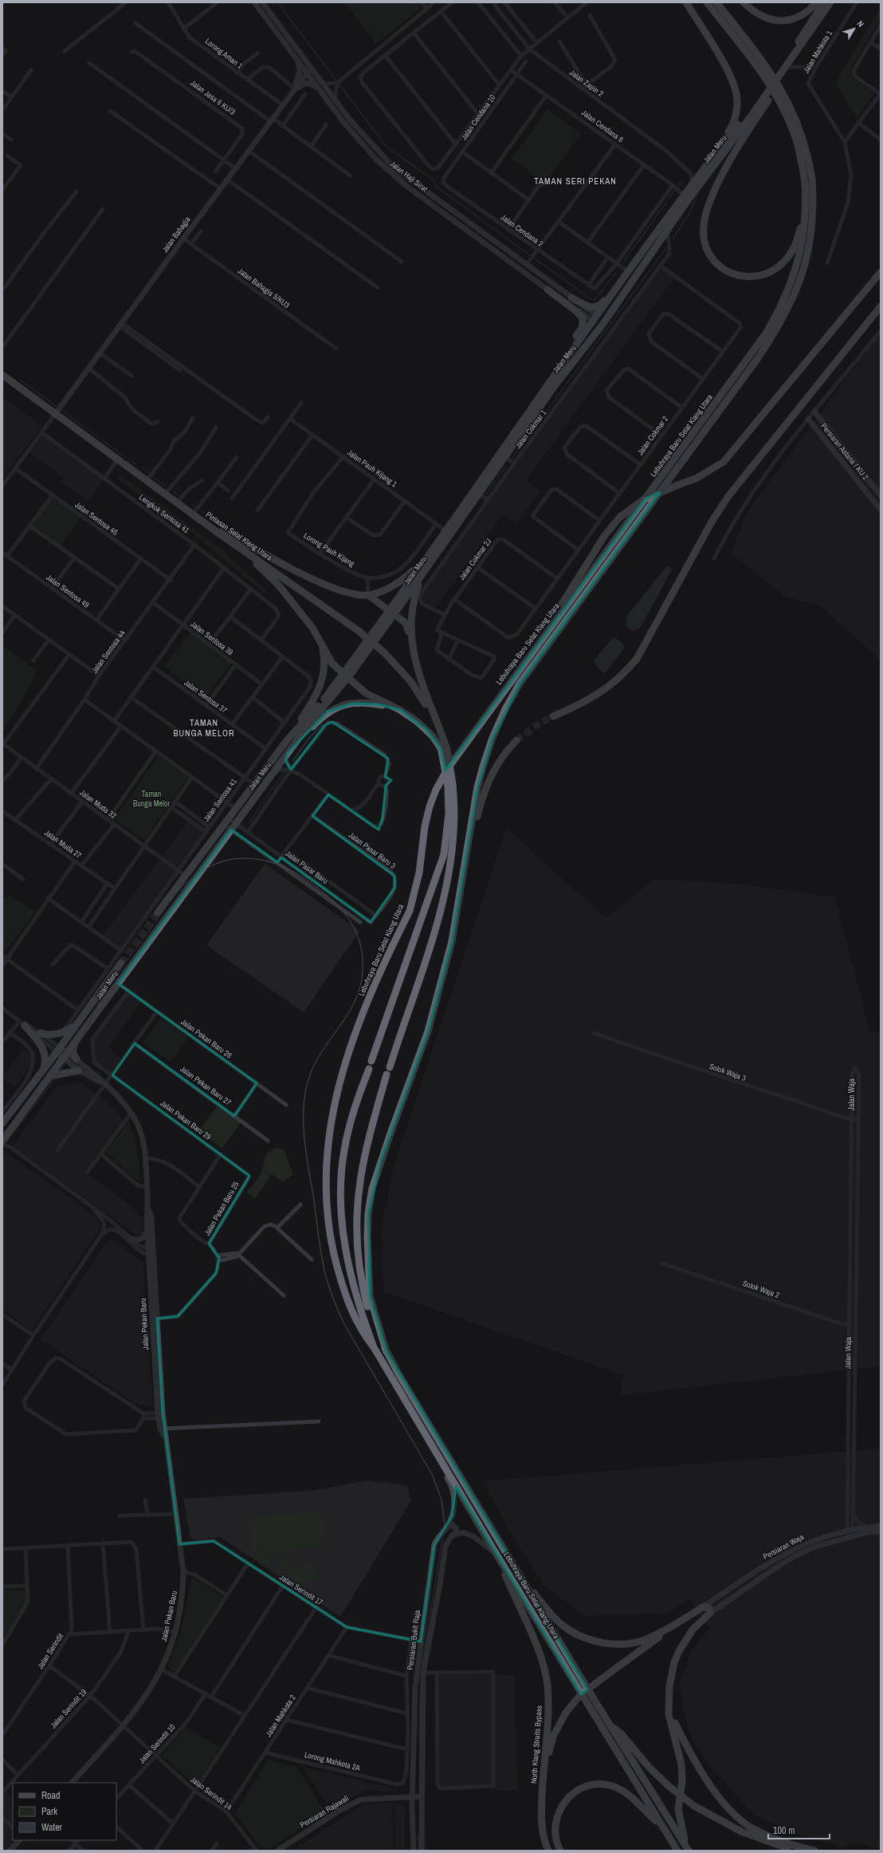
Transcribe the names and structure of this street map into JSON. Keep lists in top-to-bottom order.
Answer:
{
  "streets": {
    "highway": [
      "Jalan Meru",
      "Lebuhraya Baru Selat Klang Utara",
      "Pintasan Selat Klang Utara",
      "North Klang Straits Bypass"
    ],
    "street": [
      "Jalan Mahkota 1",
      "Lorong Aman 1",
      "Jalan Zapin 2",
      "Jalan Jasa 6 KU/3",
      "Jalan Cendana 10",
      "Jalan Cendana 6",
      "Jalan Haji Sirat",
      "Jalan Cendana 2",
      "Jalan Bahagia",
      "Jalan Bahagia 5/KU3",
      "Jalan Cokmar 1",
      "Jalan Cokmar 2",
      "Persiaran Astana / KU 2",
      "Jalan Pauh Kijang 1",
      "Lengkok Sentosa 41",
      "Jalan Sentosa 45",
      "Lorong Pauh Kijang",
      "Jalan Cokmar 2J",
      "Jalan Sentosa 49",
      "Jalan Sentosa 39",
      "Jalan Sentosa 44",
      "Jalan Sentosa 37",
      "Jalan Sentosa 41",
      "Jalan Muda 32",
      "Jalan Muda 27",
      "Jalan Pasar Baru 3",
      "Jalan Pasar Baru",
      "Jalan Pekan Baru 26",
      "Solok Waja 3",
      "Jalan Pekan Baru 27",
      "Jalan Waja",
      "Jalan Pekan Baru 29",
      "Jalan Pekan Baru 25",
      "Solok Waja 2",
      "Jalan Pekan Baru",
      "Persiaran Waja",
      "Jalan Serindit 17",
      "Persiaran Bukit Raja",
      "Jalan Serindit",
      "Jalan Serindit 19",
      "Jalan Mahkota 2",
      "Jalan Serindit 10",
      "Lorong Mahkota 2A",
      "Jalan Serindit 14",
      "Persiaran Rajawali"
    ]
  },
  "crossings": [
    ["Lorong Aman 1", "Jalan Bahagia"],
    ["Jalan Zapin 2", "Jalan Meru"],
    ["Jalan Cendana 10", "Jalan Cendana 6"],
    ["Jalan Cendana 10", "Jalan Cendana 2"],
    ["Jalan Cendana 6", "Jalan Meru"],
    ["Jalan Cendana 6", "Jalan Cokmar 1"],
    ["Jalan Meru", "Jalan Haji Sirat"],
    ["Jalan Meru", "Jalan Cokmar 1"],
    ["Jalan Meru", "Jalan Pauh Kijang 1"],
    ["Jalan Meru", "Jalan Muda 32"],
    ["Jalan Meru", "Jalan Pasar Baru"],
    ["Jalan Meru", "Jalan Pekan Baru 26"],
    ["Jalan Meru", "Jalan Pekan Baru"],
    ["Jalan Haji Sirat", "Jalan Bahagia"],
    ["Jalan Bahagia", "Jalan Bahagia 5/KU3"],
    ["Jalan Bahagia", "Pintasan Selat Klang Utara"],
    ["Jalan Cokmar 1", "Jalan Cokmar 2"],
    ["Jalan Cokmar 1", "Jalan Cokmar 2J"],
    ["Jalan Cokmar 2", "Jalan Cokmar 2J"],
    ["Lebuhraya Baru Selat Klang Utara", "Persiaran Bukit Raja"],
    ["Lebuhraya Baru Selat Klang Utara", "North Klang Straits Bypass"],
    ["Jalan Pauh Kijang 1", "Lorong Pauh Kijang"],
    ["Lengkok Sentosa 41", "Jalan Sentosa 44"],
    ["Lengkok Sentosa 41", "Jalan Sentosa 41"],
    ["Jalan Sentosa 45", "Jalan Sentosa 44"],
    ["Jalan Sentosa 49", "Jalan Sentosa 44"],
    ["Jalan Sentosa 39", "Jalan Sentosa 44"],
    ["Jalan Sentosa 44", "Jalan Muda 32"],
    ["Jalan Sentosa 37", "Jalan Sentosa 41"],
    ["Jalan Sentosa 41", "Jalan Muda 32"],
    ["Jalan Pasar Baru 3", "Jalan Pasar Baru"],
    ["Jalan Pekan Baru 26", "Jalan Pekan Baru 29"],
    ["Solok Waja 3", "Jalan Waja"],
    ["Jalan Waja", "Solok Waja 2"],
    ["Jalan Waja", "Persiaran Waja"],
    ["Jalan Pekan Baru 29", "Jalan Pekan Baru 25"],
    ["Jalan Pekan Baru", "Jalan Serindit 17"],
    ["Jalan Pekan Baru", "Jalan Serindit 14"],
    ["Jalan Serindit 17", "Persiaran Bukit Raja"],
    ["Jalan Serindit 17", "Jalan Mahkota 2"],
    ["Persiaran Bukit Raja", "Persiaran Rajawali"],
    ["Jalan Serindit", "Jalan Serindit 14"],
    ["Jalan Serindit 19", "Jalan Serindit 14"],
    ["Jalan Mahkota 2", "Lorong Mahkota 2A"],
    ["Jalan Mahkota 2", "Jalan Serindit 14"],
    ["Jalan Serindit 10", "Jalan Serindit 14"]
  ],
  "districts": ["TAMAN SERI PEKAN", "TAMAN BUNGA MELOR"],
  "parks": ["Taman Bunga Melor"],
  "legend": ["Road", "Park", "Water"],
  "scale_bar": "100 m",
  "north": "top right"
}
